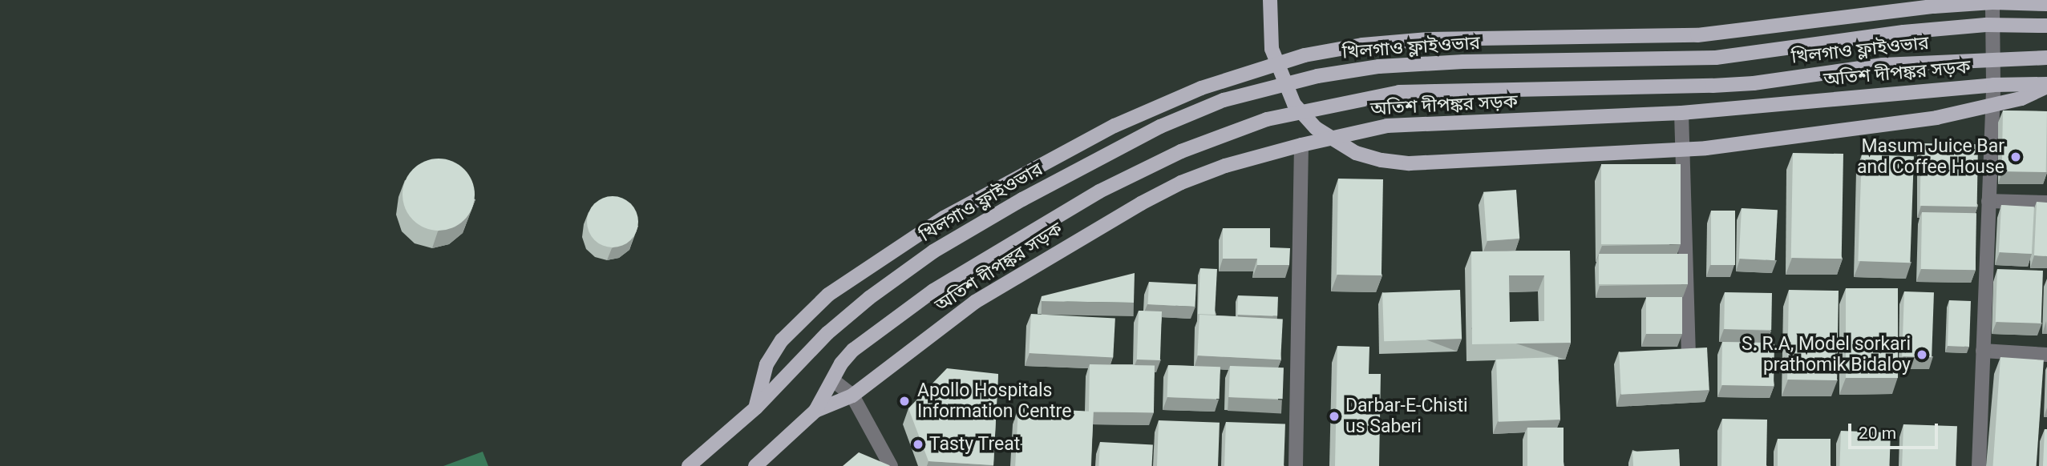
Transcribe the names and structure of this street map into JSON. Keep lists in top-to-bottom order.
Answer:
{
  "streets": {
    "main road": ["খিলগাও ফ্লাইওভার", "অতিশ দীপঙ্কর সড়ক"]
  },
  "crossings": [
    ["খিলগাও ফ্লাইওভার", "অতিশ দীপঙ্কর সড়ক"]
  ],
  "places": [
    "Masum Juice Bar and Coffee House",
    "S. R.A, Model sorkari prathomik Bidaloy",
    "Apollo Hospitals Information Centre",
    "Darbar-E-Chisti us Saberi",
    "Tasty Treat"
  ],
  "scale_bar": "20 m"
}
